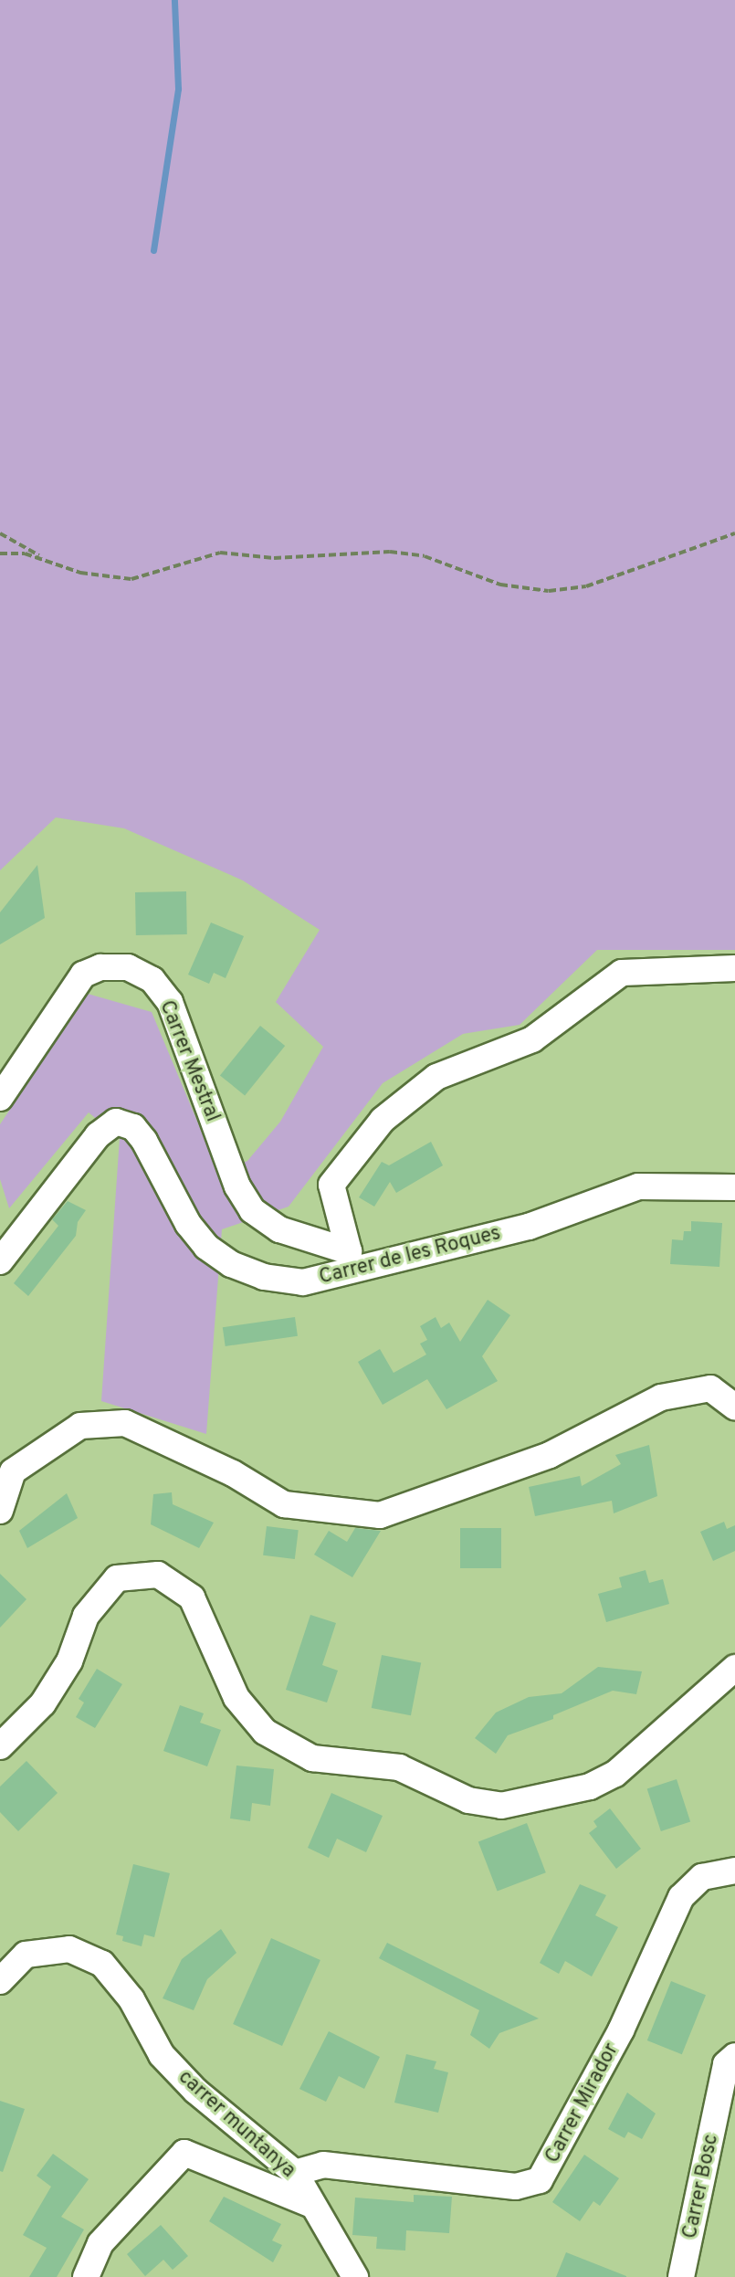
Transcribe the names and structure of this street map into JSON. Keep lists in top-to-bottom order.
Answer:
{
  "streets": {
    "street": [
      "Carrer Mestral",
      "Carrer de les Roques",
      "Carrer Mirador",
      "carrer muntanya",
      "Carrer Bosc"
    ]
  },
  "crossings": [
    ["Carrer Mestral", "Carrer de les Roques"],
    ["Carrer Mirador", "carrer muntanya"]
  ]
}
